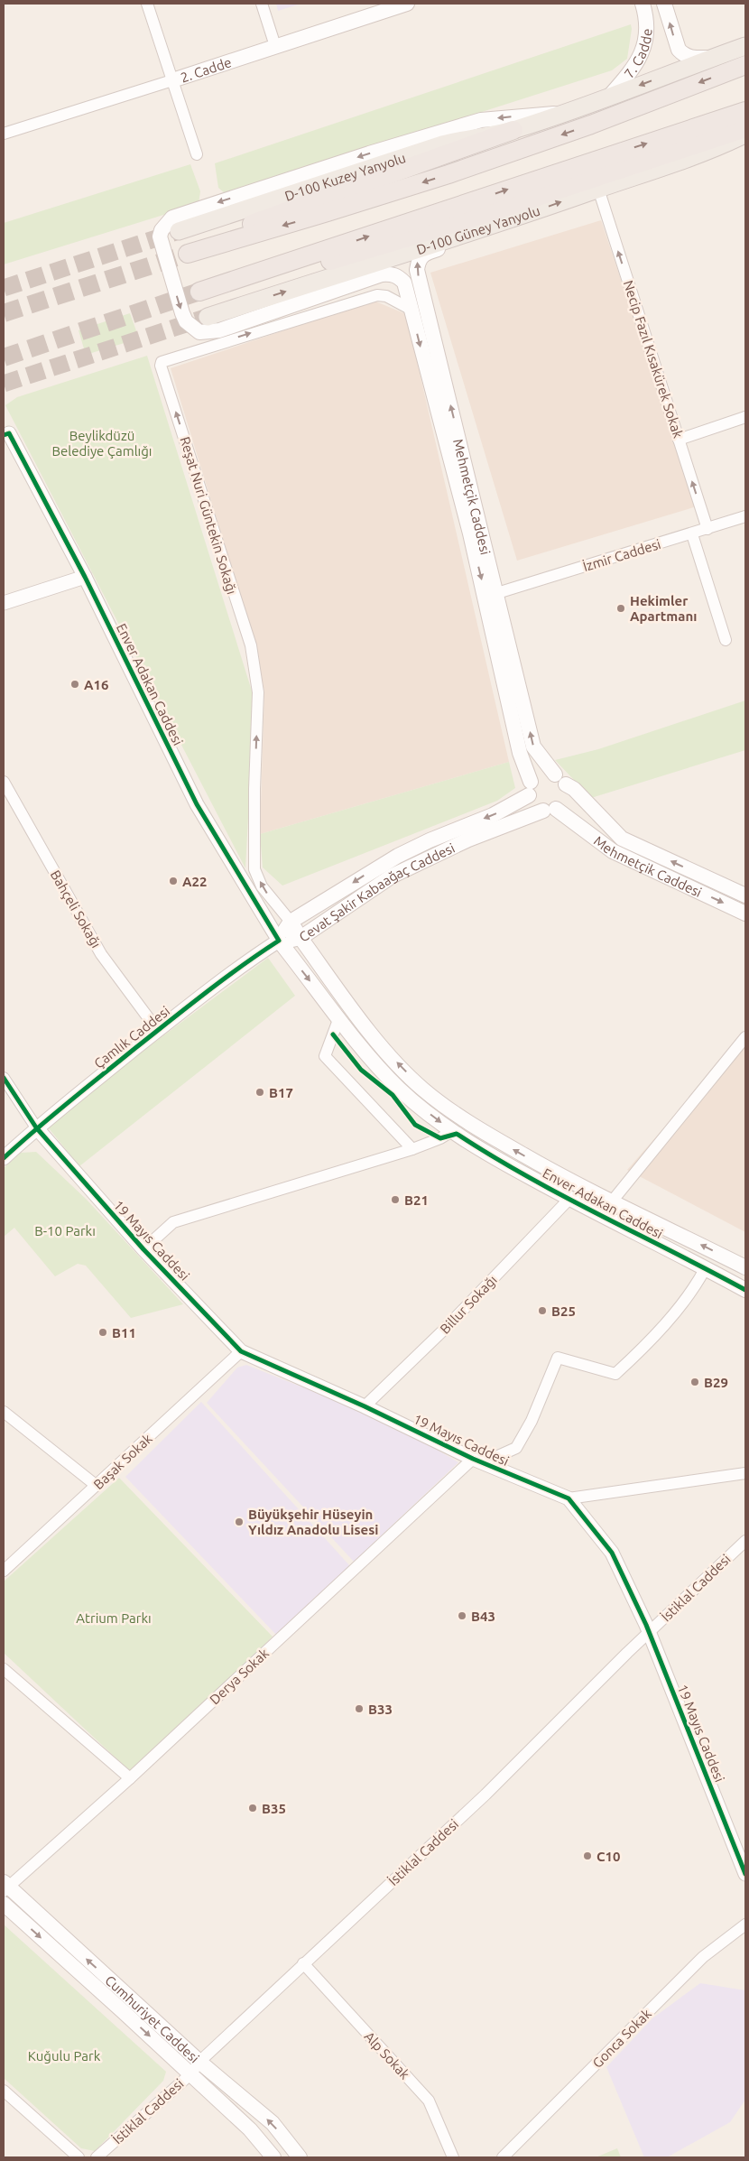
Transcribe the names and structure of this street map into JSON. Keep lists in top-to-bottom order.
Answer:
{
  "streets": {
    "main road": [
      "7. Cadde",
      "2. Cadde",
      "D-100 Kuzey Yanyolu",
      "D-100 Güney Yanyolu",
      "Mehmetçik Caddesi",
      "Enver Adakan Caddesi",
      "Cevat Şakir Kabaağaç Caddesi",
      "Cumhuriyet Caddesi"
    ],
    "street": [
      "Necip Fazıl Kısakürek Sokak",
      "Reşat Nuri Güntekin Sokağı",
      "İzmir Caddesi",
      "Bahçeli Sokağı",
      "Çamlık Caddesi",
      "19 Mayıs Caddesi",
      "Billur Sokağı",
      "Başak Sokak",
      "İstiklal Caddesi",
      "Derya Sokak",
      "Gonca Sokak",
      "Alp Sokak"
    ]
  },
  "crossings": [
    ["D-100 Kuzey Yanyolu", "Mehmetçik Caddesi"],
    ["D-100 Güney Yanyolu", "Necip Fazıl Kısakürek Sokak"],
    ["D-100 Güney Yanyolu", "Mehmetçik Caddesi"],
    ["Necip Fazıl Kısakürek Sokak", "İzmir Caddesi"],
    ["Mehmetçik Caddesi", "Reşat Nuri Güntekin Sokağı"],
    ["Mehmetçik Caddesi", "İzmir Caddesi"],
    ["Mehmetçik Caddesi", "Cevat Şakir Kabaağaç Caddesi"],
    ["Reşat Nuri Güntekin Sokağı", "Enver Adakan Caddesi"],
    ["Reşat Nuri Güntekin Sokağı", "Cevat Şakir Kabaağaç Caddesi"],
    ["Enver Adakan Caddesi", "Cevat Şakir Kabaağaç Caddesi"],
    ["Enver Adakan Caddesi", "Çamlık Caddesi"],
    ["Enver Adakan Caddesi", "Billur Sokağı"],
    ["Enver Adakan Caddesi", "Derya Sokak"],
    ["Cevat Şakir Kabaağaç Caddesi", "Çamlık Caddesi"],
    ["Bahçeli Sokağı", "Çamlık Caddesi"],
    ["Çamlık Caddesi", "19 Mayıs Caddesi"],
    ["19 Mayıs Caddesi", "Billur Sokağı"],
    ["19 Mayıs Caddesi", "Başak Sokak"],
    ["19 Mayıs Caddesi", "İstiklal Caddesi"],
    ["19 Mayıs Caddesi", "Derya Sokak"],
    ["İstiklal Caddesi", "Cumhuriyet Caddesi"],
    ["İstiklal Caddesi", "Alp Sokak"],
    ["Derya Sokak", "Cumhuriyet Caddesi"]
  ],
  "one_way": ["7. Cadde", "D-100 Güney Yanyolu", "Necip Fazıl Kısakürek Sokak"],
  "parks": [
    "Beylikdüzü Belediye Çamlığı",
    "B-10 Parkı",
    "Atrium Parkı",
    "Kuğulu Park"
  ],
  "places": [
    "Hekimler Apartmanı",
    "A16",
    "A22",
    "B17",
    "B21",
    "B25",
    "B11",
    "B29",
    "Büyükşehir Hüseyin Yıldız Anadolu Lisesi",
    "B43",
    "B33",
    "B35",
    "C10"
  ]
}
